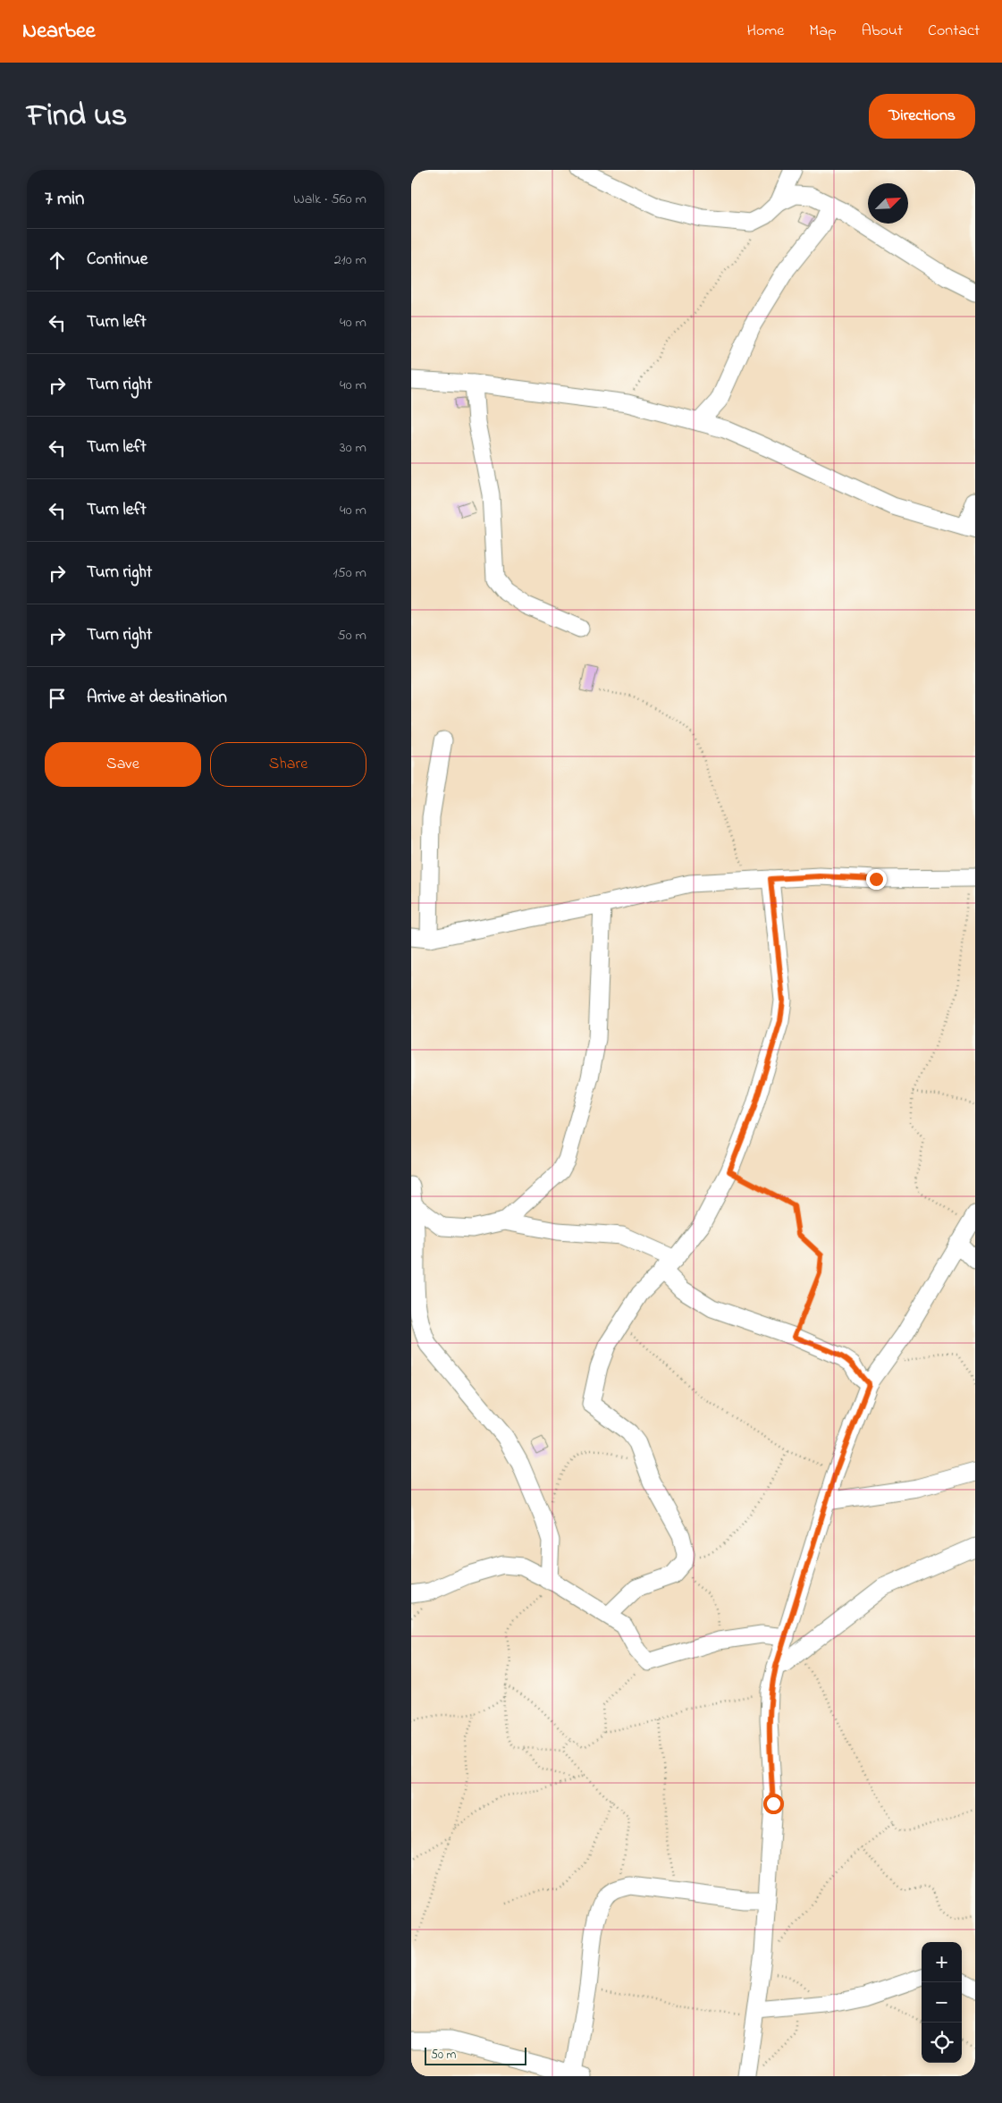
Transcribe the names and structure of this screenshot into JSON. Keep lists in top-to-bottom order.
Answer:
{
  "scale_bar": "50 m",
  "north": "top right",
  "page": {
    "header": "Nearbee",
    "nav": [
      "Home",
      "Map",
      "About",
      "Contact"
    ],
    "title": "Find us",
    "buttons": [
      "Directions",
      ["Save", "Share"]
    ],
    "heading": ["7 min", "Walk · 560 m"],
    "list": [
      ["Continue", "210 m"],
      ["Turn left", "40 m"],
      ["Turn right", "40 m"],
      ["Turn left", "30 m"],
      ["Turn left", "40 m"],
      ["Turn right", "150 m"],
      ["Turn right", "50 m"],
      "Arrive at destination"
    ],
    "map_buttons": ["+", "−"],
    "scale": "50 m"
  }
}
